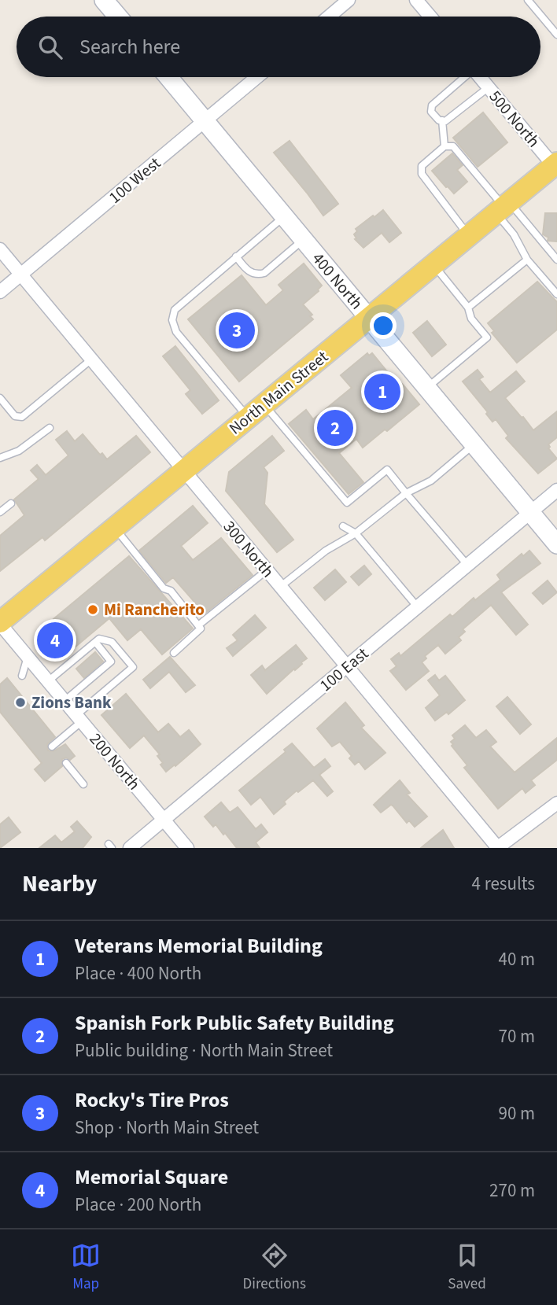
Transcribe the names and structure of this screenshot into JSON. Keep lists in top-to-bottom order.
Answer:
{
  "streets": {
    "main road": ["400 North", "North Main Street"],
    "street": [
      "500 North",
      "100 West",
      "300 North",
      "100 East",
      "200 North"
    ]
  },
  "crossings": [
    ["500 North", "North Main Street"],
    ["100 West", "400 North"],
    ["100 West", "300 North"],
    ["400 North", "North Main Street"],
    ["400 North", "100 East"],
    ["North Main Street", "300 North"],
    ["North Main Street", "200 North"],
    ["300 North", "100 East"],
    ["100 East", "200 North"]
  ],
  "places": ["Mi Rancherito", "Zions Bank"],
  "page": {
    "search": "Search here",
    "pins": [
      "3",
      "1",
      "2",
      "4"
    ],
    "heading": ["Nearby", "4 results"],
    "list": [
      {
        "mark": "1",
        "name": "Veterans Memorial Building",
        "note": "Place · 400 North",
        "value": "40 m"
      },
      {
        "mark": "2",
        "name": "Spanish Fork Public Safety Building",
        "note": "Public building · North Main Street",
        "value": "70 m"
      },
      {
        "mark": "3",
        "name": "Rocky's Tire Pros",
        "note": "Shop · North Main Street",
        "value": "90 m"
      },
      {
        "mark": "4",
        "name": "Memorial Square",
        "note": "Place · 200 North",
        "value": "270 m"
      }
    ],
    "nav": ["Map", "Directions", "Saved"]
  }
}
